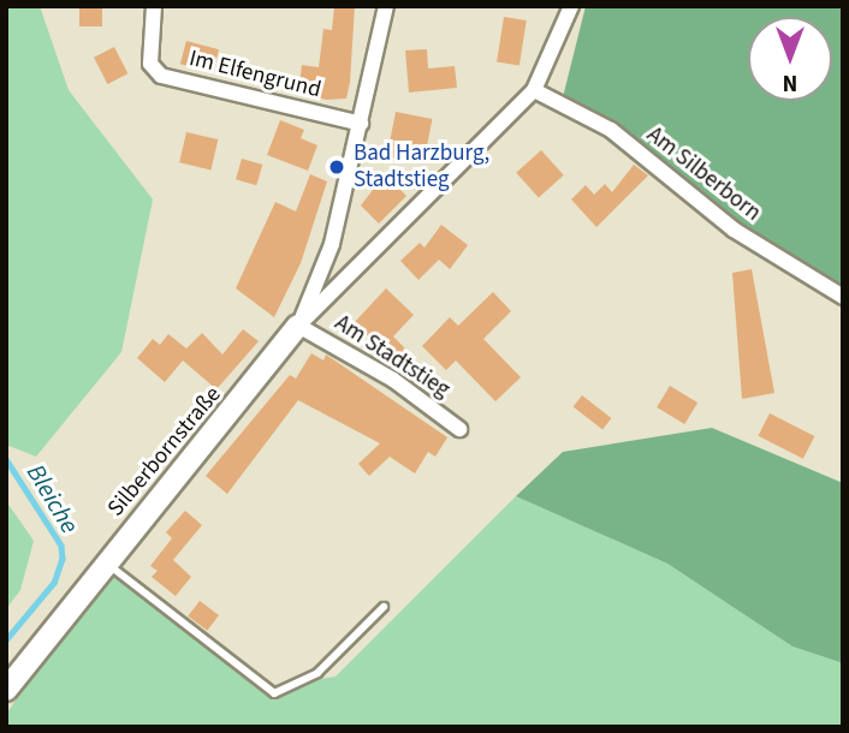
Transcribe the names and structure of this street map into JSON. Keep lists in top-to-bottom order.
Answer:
{
  "streets": {
    "street": [
      "Im Elfengrund",
      "Am Silberborn",
      "Am Stadtstieg",
      "Silberbornstraße"
    ]
  },
  "crossings": [
    ["Am Stadtstieg", "Silberbornstraße"]
  ],
  "water": ["Bleiche"],
  "places": ["Bad Harzburg, Stadtstieg"],
  "north": "bottom"
}
